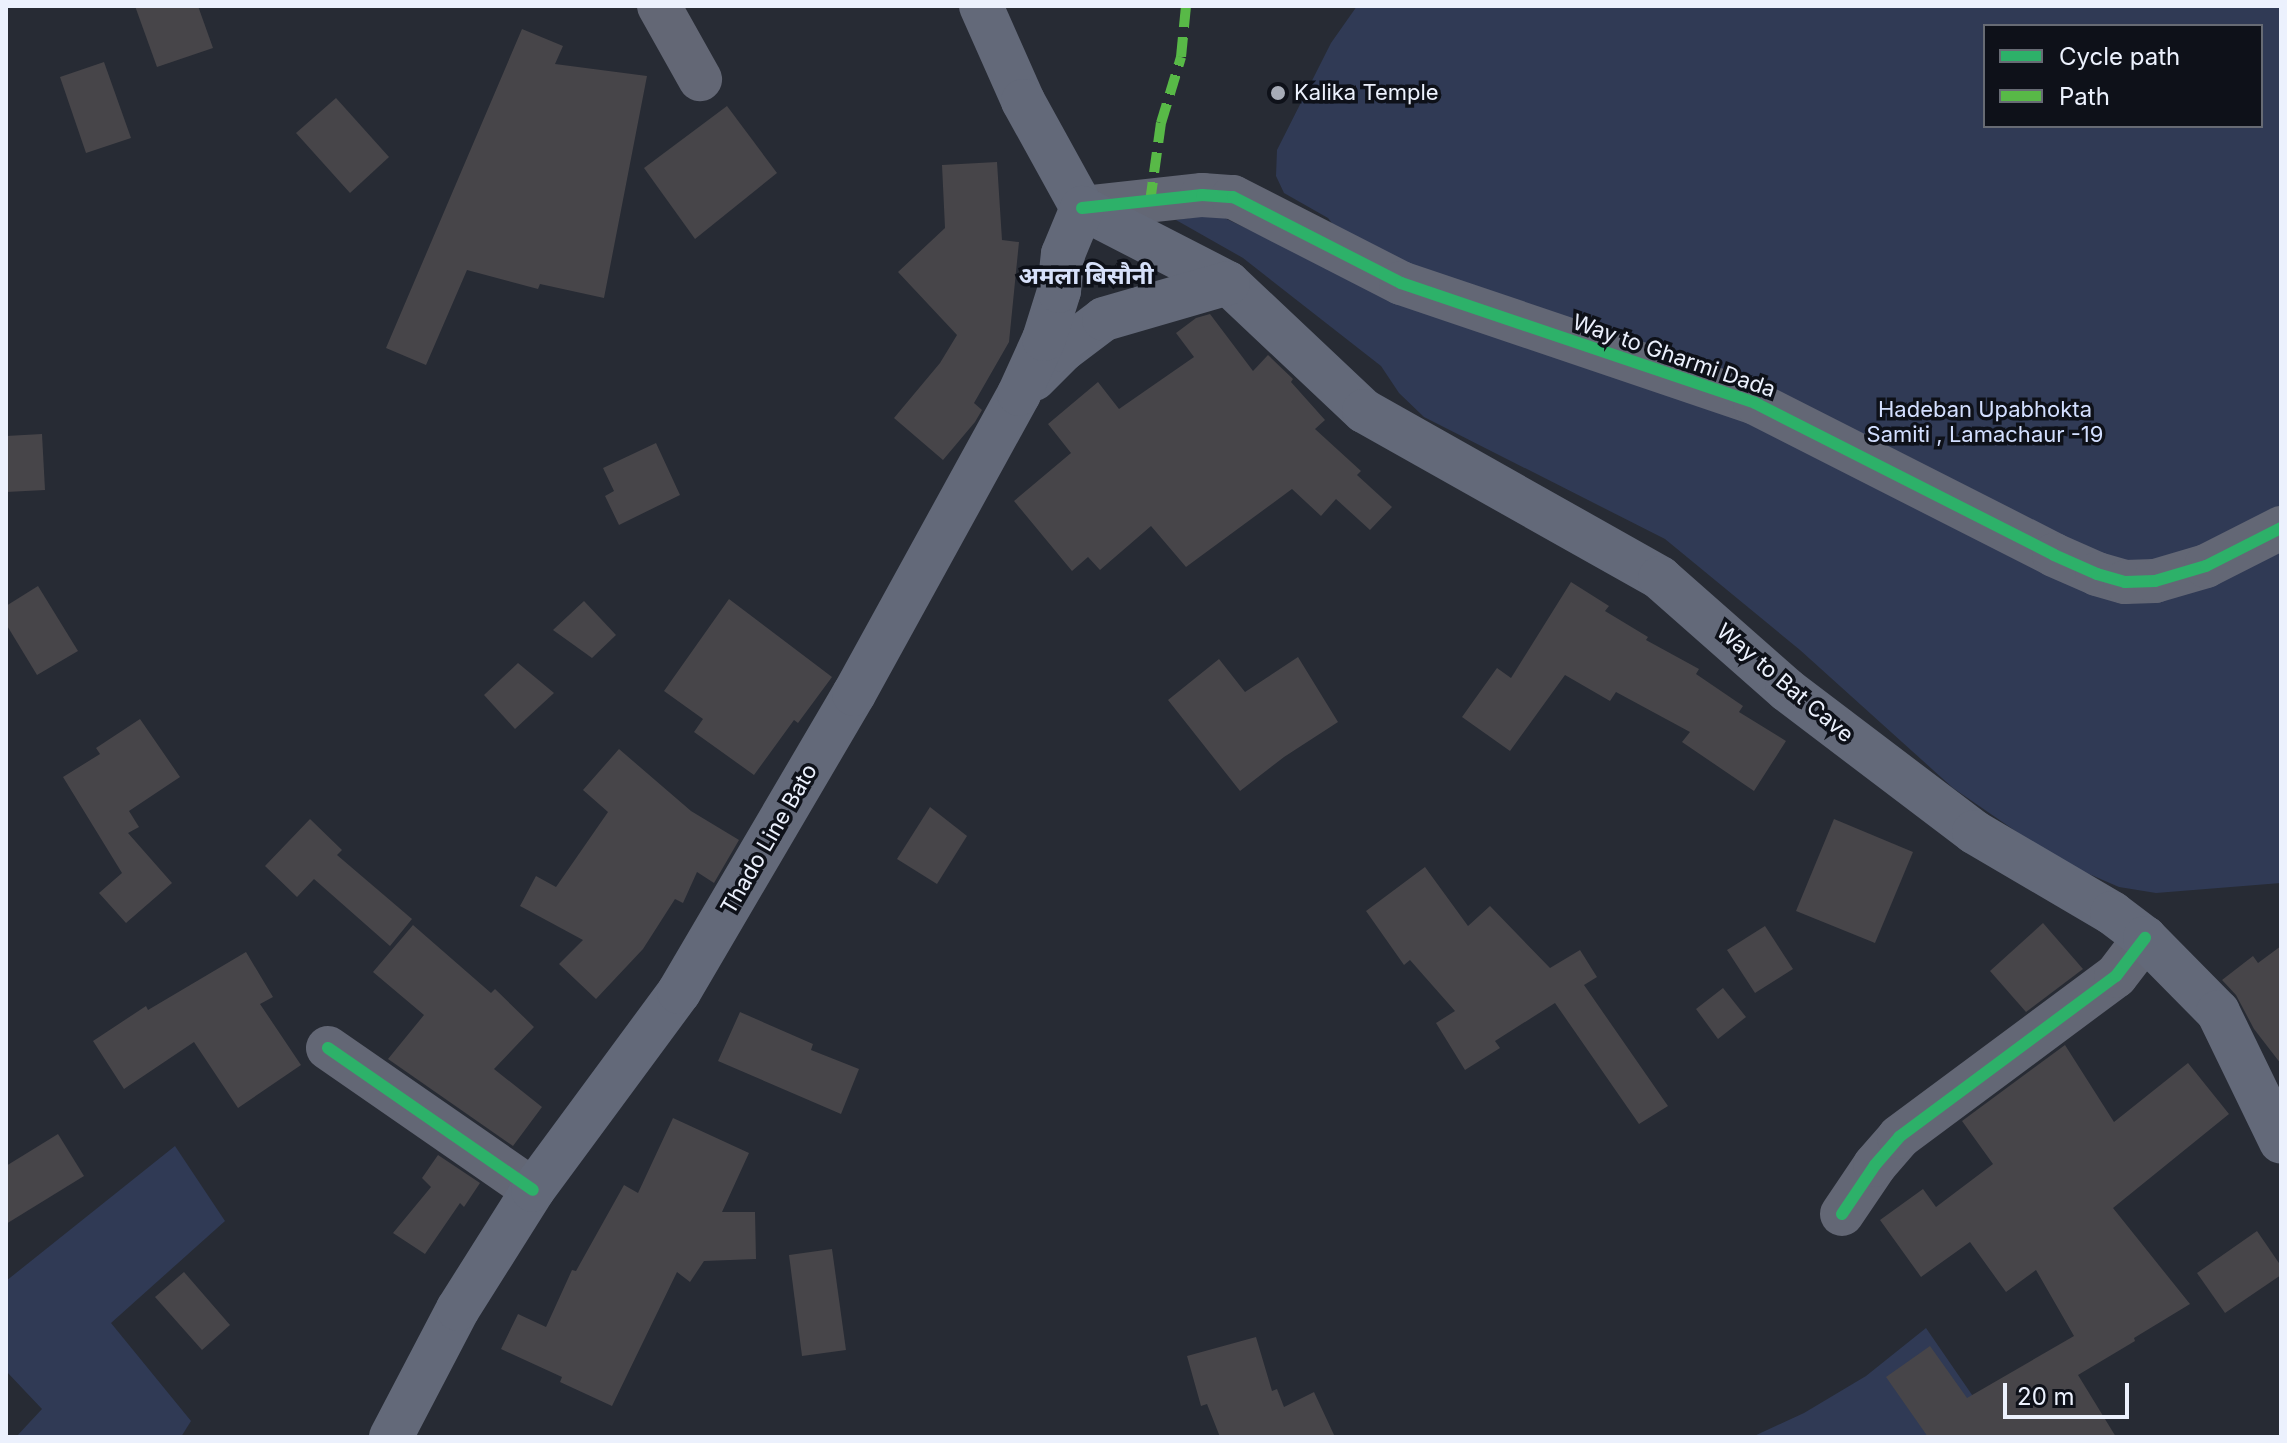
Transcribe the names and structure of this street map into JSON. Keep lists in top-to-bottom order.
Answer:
{
  "streets": {
    "main road": ["Way to Bat Cave", "Thado Line Bato"],
    "street": ["Way to Gharmi Dada"]
  },
  "crossings": [
    ["Way to Gharmi Dada", "Way to Bat Cave"],
    ["Way to Gharmi Dada", "Thado Line Bato"],
    ["Way to Bat Cave", "Thado Line Bato"]
  ],
  "districts": ["अमला बिसौनी"],
  "parks": ["Hadeban Upabhokta Samiti , Lamachaur -19"],
  "places": ["Kalika Temple"],
  "legend": ["Cycle path", "Path"],
  "scale_bar": "20 m"
}
